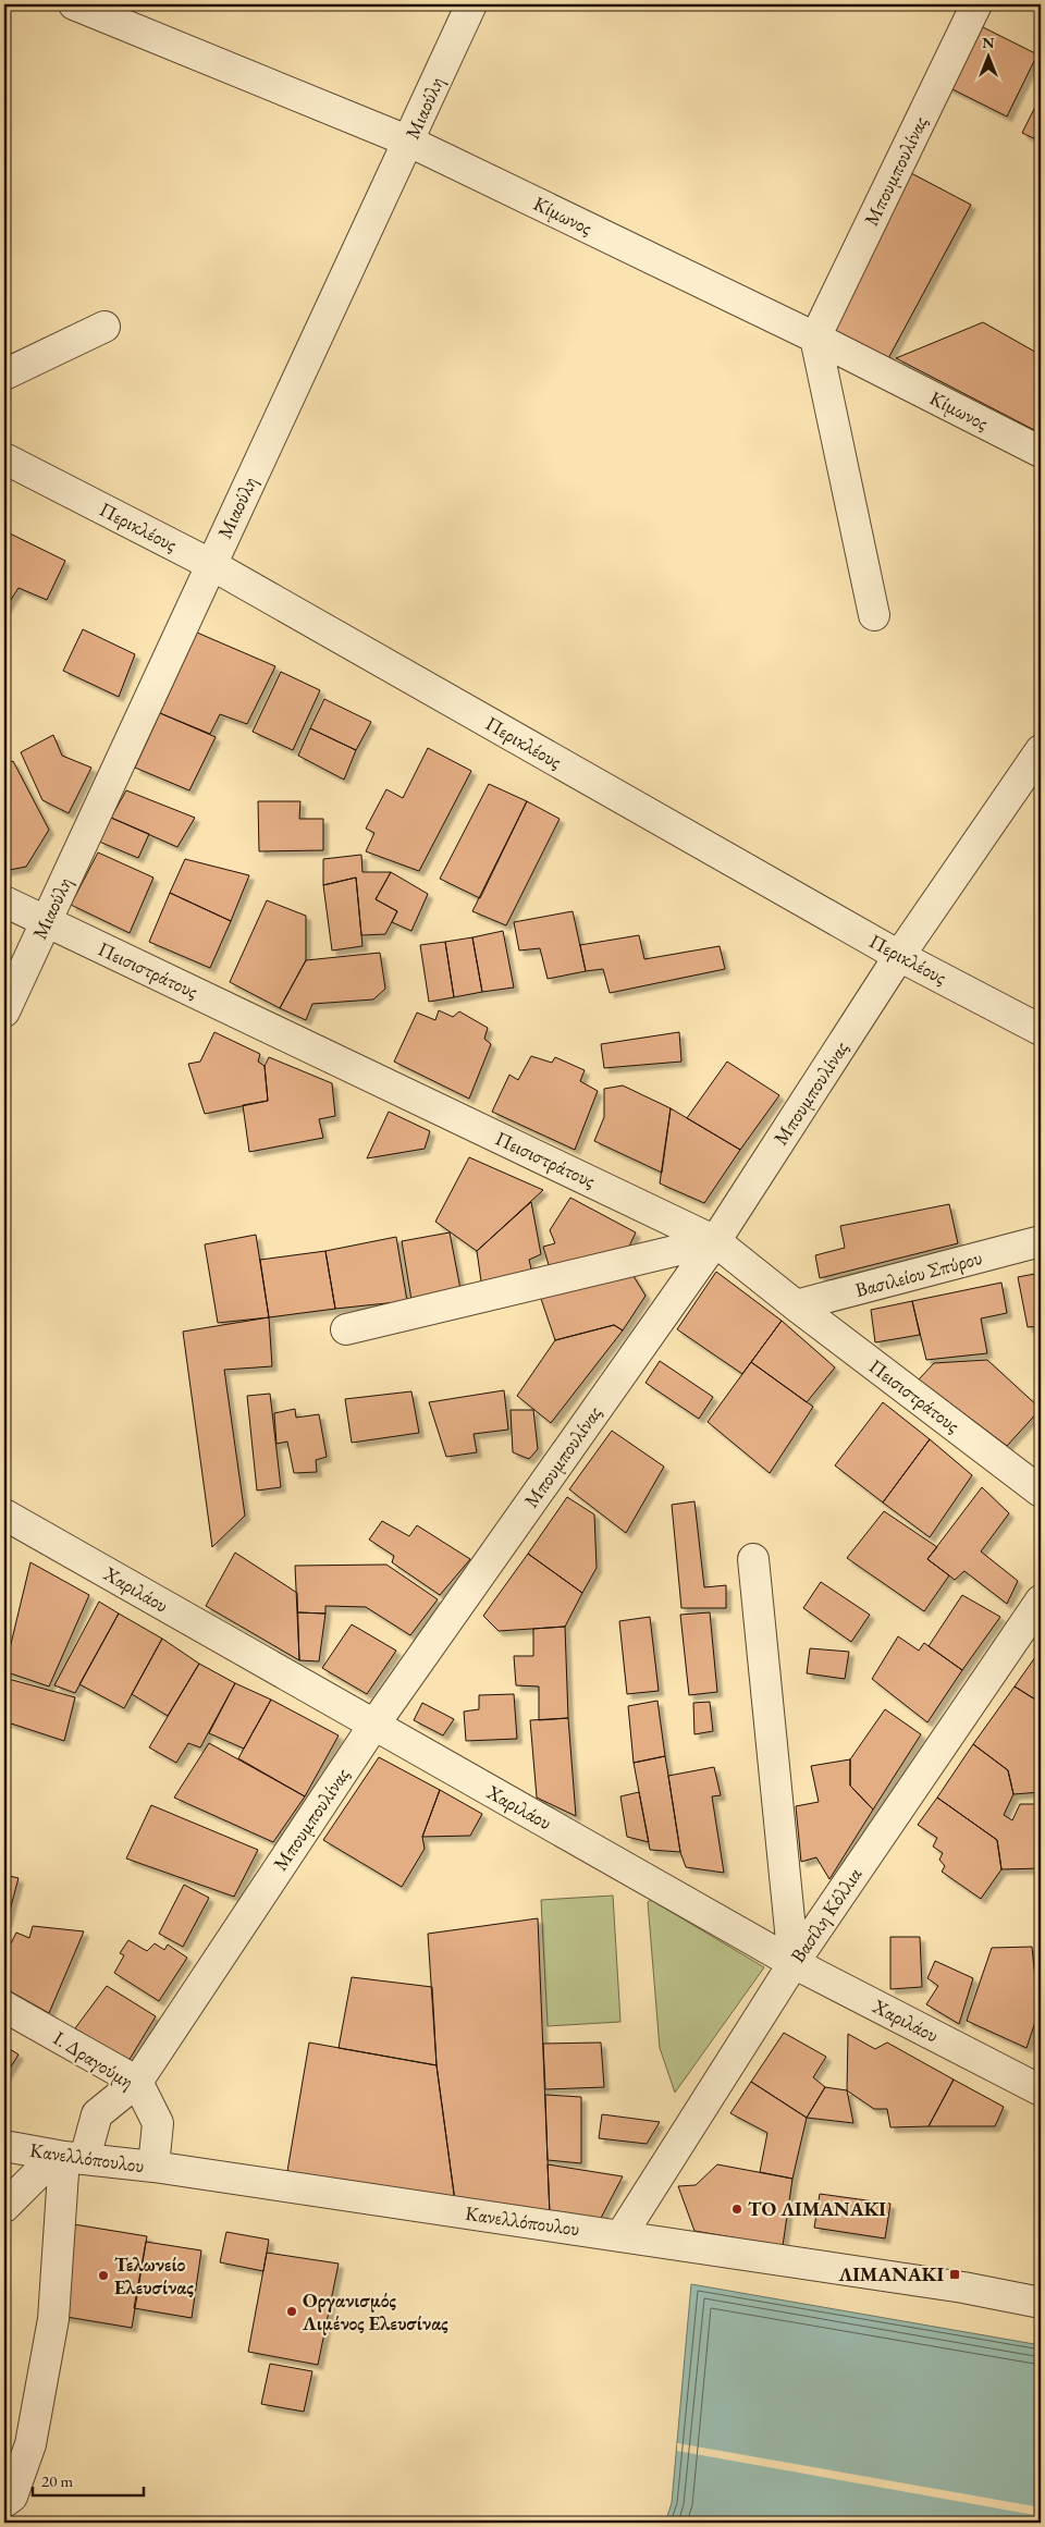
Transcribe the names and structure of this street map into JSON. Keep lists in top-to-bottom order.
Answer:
{
  "streets": {
    "street": [
      "Μιαούλη",
      "Μπουμπουλίνας",
      "Κίμωνος",
      "Περικλέους",
      "Πεισιστράτους",
      "Βασιλείου Σπύρου",
      "Χαριλάου",
      "Βασίλη Κόλλια",
      "Ι. Δραγούμη",
      "Κανελλόπουλου"
    ]
  },
  "crossings": [
    ["Μιαούλη", "Κίμωνος"],
    ["Μιαούλη", "Περικλέους"],
    ["Μιαούλη", "Πεισιστράτους"],
    ["Μπουμπουλίνας", "Κίμωνος"],
    ["Μπουμπουλίνας", "Περικλέους"],
    ["Μπουμπουλίνας", "Πεισιστράτους"],
    ["Μπουμπουλίνας", "Χαριλάου"],
    ["Μπουμπουλίνας", "Ι. Δραγούμη"],
    ["Μπουμπουλίνας", "Κανελλόπουλου"],
    ["Πεισιστράτους", "Βασιλείου Σπύρου"],
    ["Χαριλάου", "Βασίλη Κόλλια"],
    ["Βασίλη Κόλλια", "Κανελλόπουλου"],
    ["Ι. Δραγούμη", "Κανελλόπουλου"]
  ],
  "places": {
    "other": ["ΤΟ ΛΙΜΑΝΑΚΙ", "Τελωνείο Ελευσίνας", "Οργανισμός Λιμένος Ελευσίνας"],
    "transit": ["ΛΙΜΑΝΑΚΙ"]
  },
  "scale_bar": "20 m",
  "north": "top"
}
